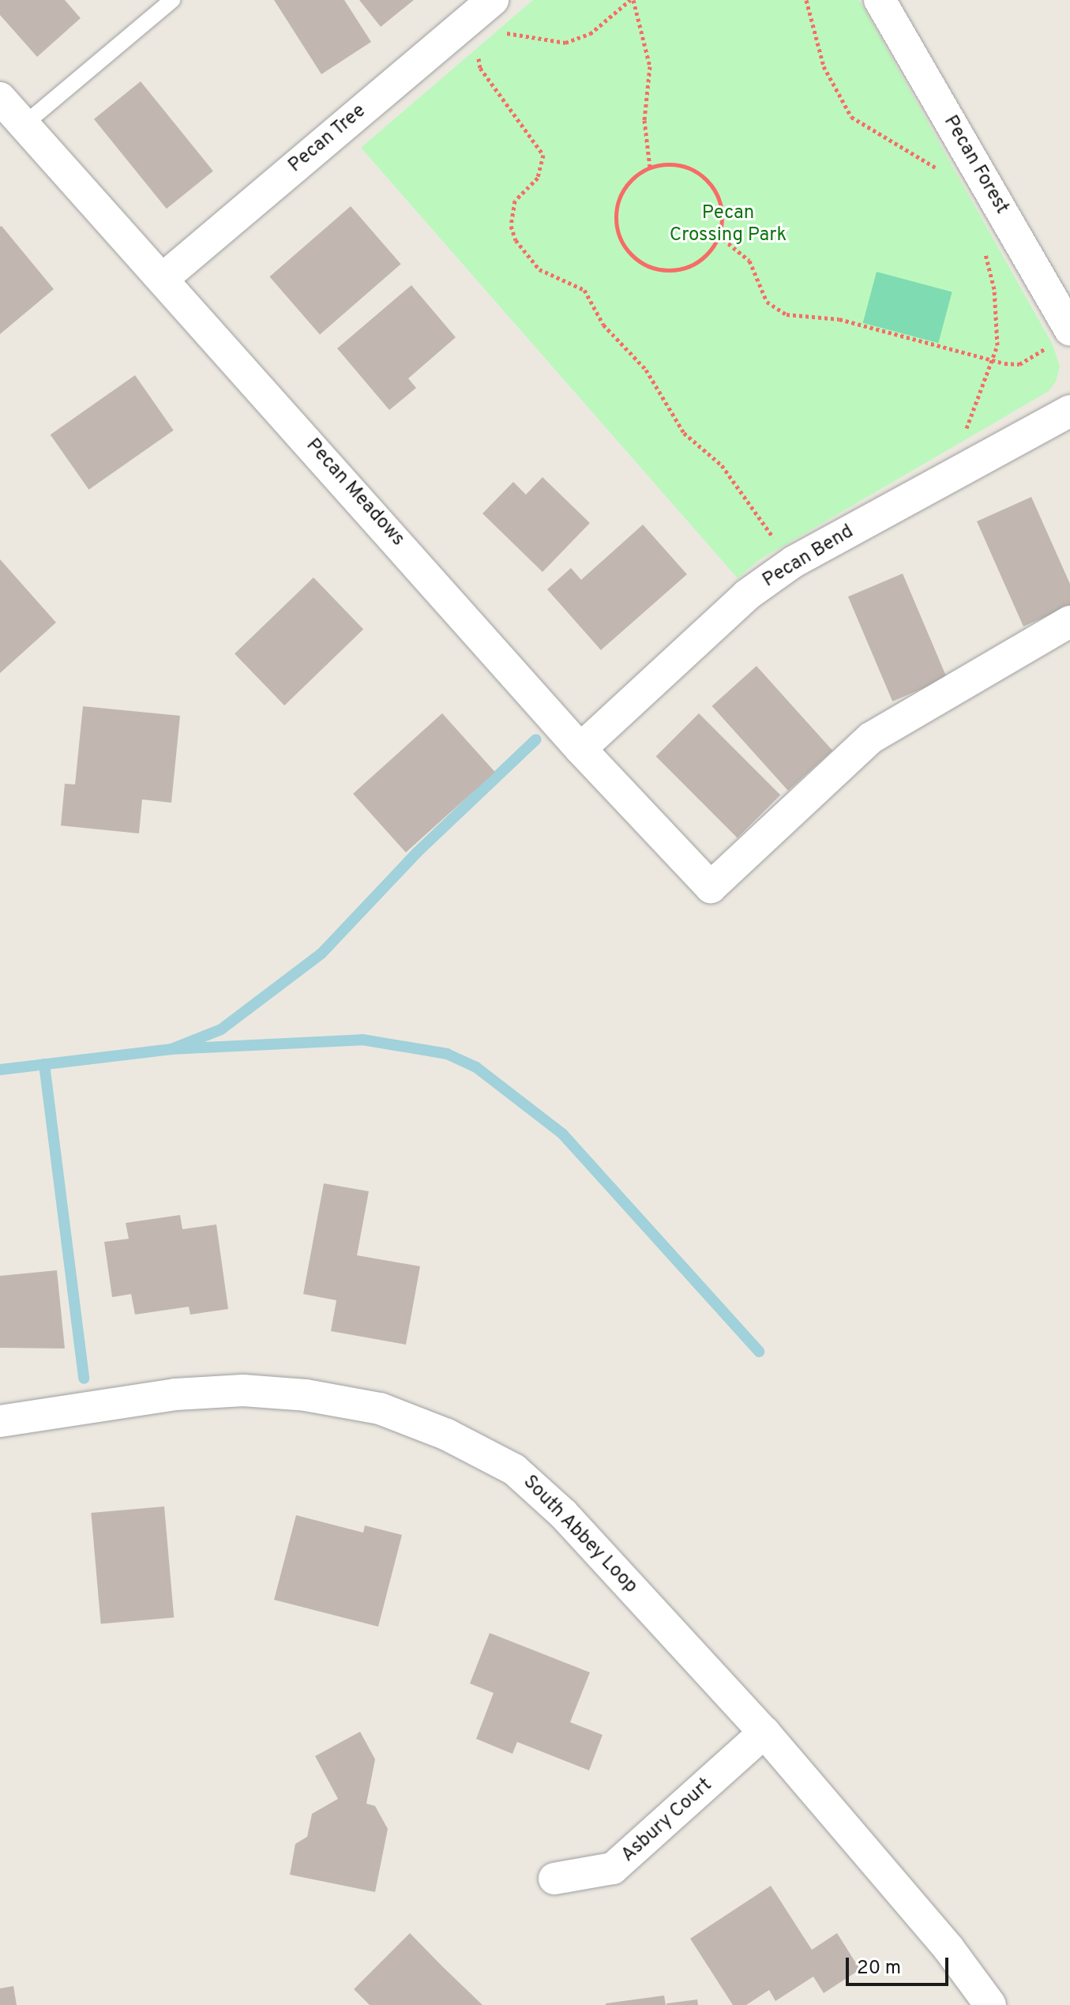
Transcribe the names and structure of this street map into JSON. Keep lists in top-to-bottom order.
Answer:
{
  "streets": {
    "street": [
      "Pecan Tree",
      "Pecan Forest",
      "Pecan Meadows",
      "Pecan Bend",
      "South Abbey Loop",
      "Asbury Court"
    ]
  },
  "crossings": [
    ["Pecan Tree", "Pecan Meadows"],
    ["Pecan Meadows", "Pecan Bend"],
    ["South Abbey Loop", "Asbury Court"]
  ],
  "parks": ["Pecan Crossing Park"],
  "scale_bar": "20 m"
}
